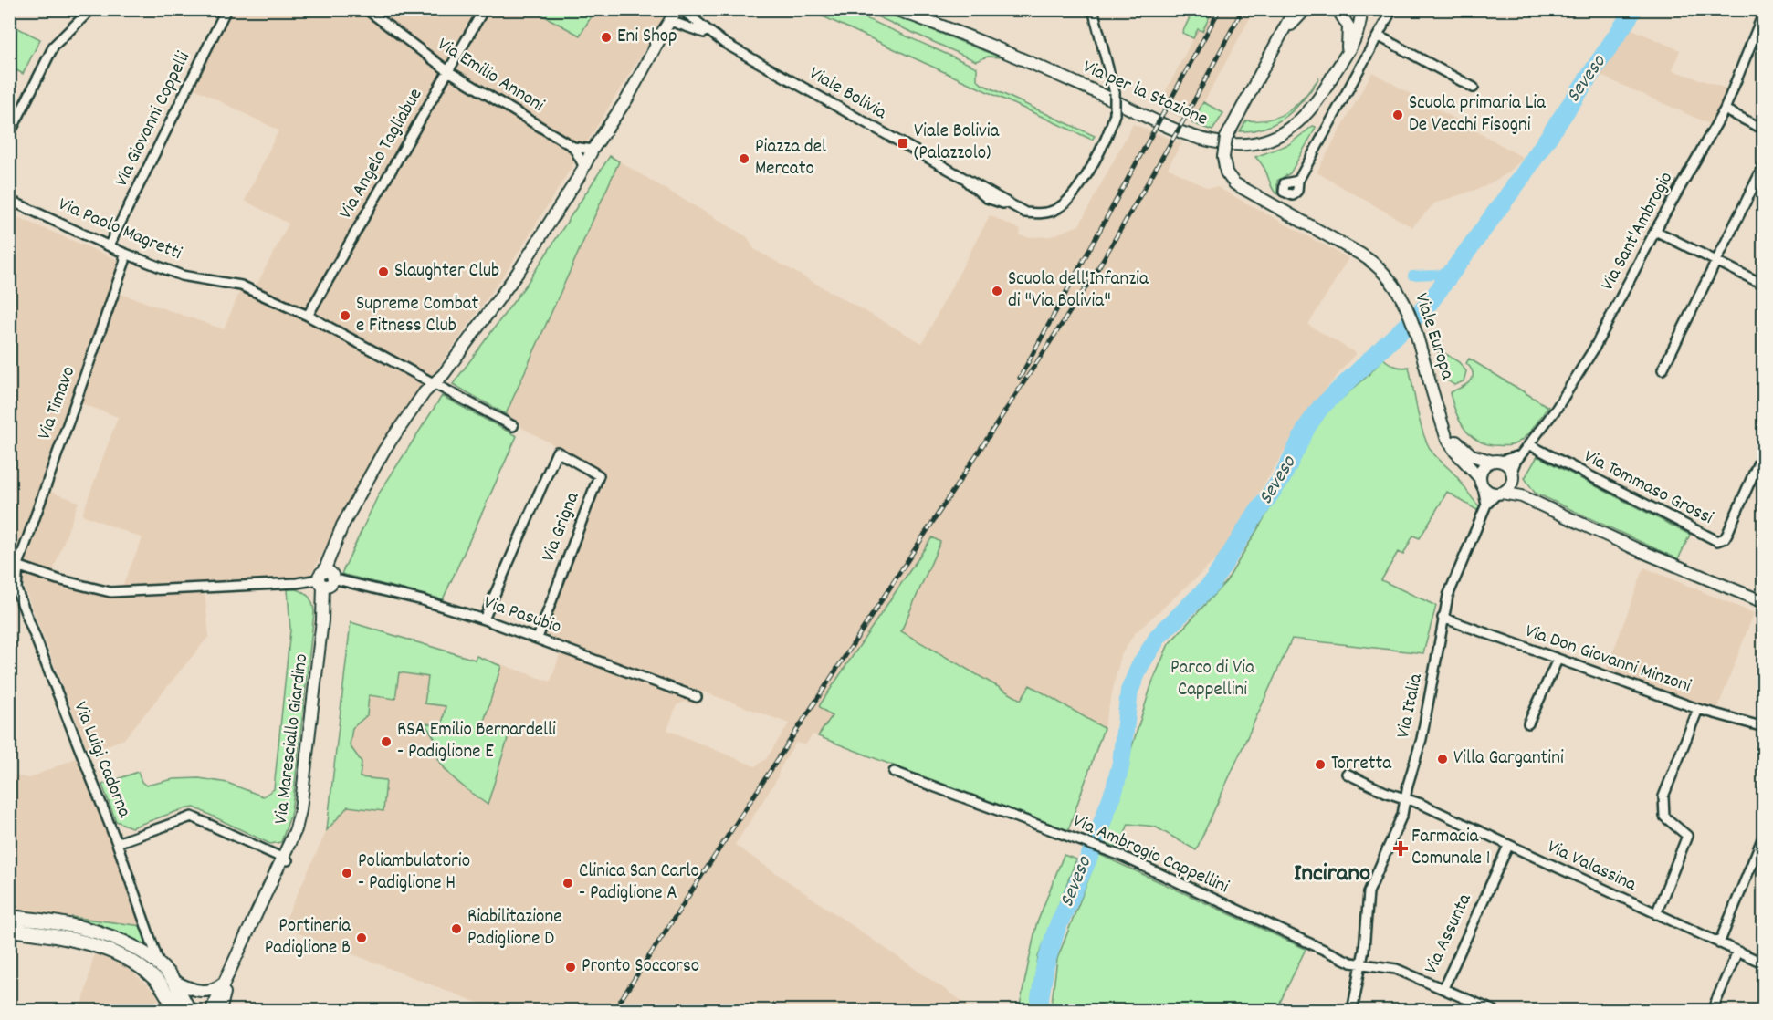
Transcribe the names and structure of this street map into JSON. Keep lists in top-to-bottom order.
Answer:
{
  "streets": {
    "street": [
      "Via Emilio Annoni",
      "Viale Bolivia",
      "Via per la Stazione",
      "Via Giovanni Coppelli",
      "Via Angelo Tagliabue",
      "Via Paolo Magretti",
      "Via Sant'Ambrogio",
      "Viale Europa",
      "Via Timavo",
      "Via Tommaso Grossi",
      "Via Grigna",
      "Via Pasubio",
      "Via Don Giovanni Minzoni",
      "Via Italia",
      "Via Maresciallo Giardino",
      "Via Luigi Cadorna",
      "Via Ambrogio Cappellini",
      "Via Valassina",
      "Via Assunta"
    ]
  },
  "crossings": [
    ["Via Emilio Annoni", "Via Angelo Tagliabue"],
    ["Via Giovanni Coppelli", "Via Paolo Magretti"],
    ["Via Angelo Tagliabue", "Via Paolo Magretti"],
    ["Via Paolo Magretti", "Via Timavo"],
    ["Via Sant'Ambrogio", "Via Tommaso Grossi"],
    ["Viale Europa", "Via Italia"],
    ["Via Timavo", "Via Pasubio"],
    ["Via Timavo", "Via Luigi Cadorna"],
    ["Via Grigna", "Via Pasubio"],
    ["Via Pasubio", "Via Maresciallo Giardino"],
    ["Via Pasubio", "Via Luigi Cadorna"],
    ["Via Don Giovanni Minzoni", "Via Italia"],
    ["Via Italia", "Via Ambrogio Cappellini"],
    ["Via Italia", "Via Valassina"],
    ["Via Italia", "Via Assunta"],
    ["Via Ambrogio Cappellini", "Via Assunta"],
    ["Via Valassina", "Via Assunta"]
  ],
  "districts": ["Incirano"],
  "water": ["Seveso"],
  "parks": ["Parco di Via Cappellini"],
  "places": {
    "other": [
      "Eni Shop",
      "Scuola primaria Lia De Vecchi Fisogni",
      "Piazza del Mercato",
      "Slaughter Club",
      "Scuola dell'Infanzia di \"Via Bolivia\"",
      "Supreme Combat e Fitness Club",
      "RSA Emilio Bernardelli - Padiglione E",
      "Villa Gargantini",
      "Torretta",
      "Poliambulatorio - Padiglione H",
      "Clinica San Carlo - Padiglione A",
      "Riabilitazione Padiglione D",
      "Portineria Padiglione B",
      "Pronto Soccorso"
    ],
    "transit": ["Viale Bolivia (Palazzolo)"],
    "health": ["Farmacia Comunale 1"]
  }
}
